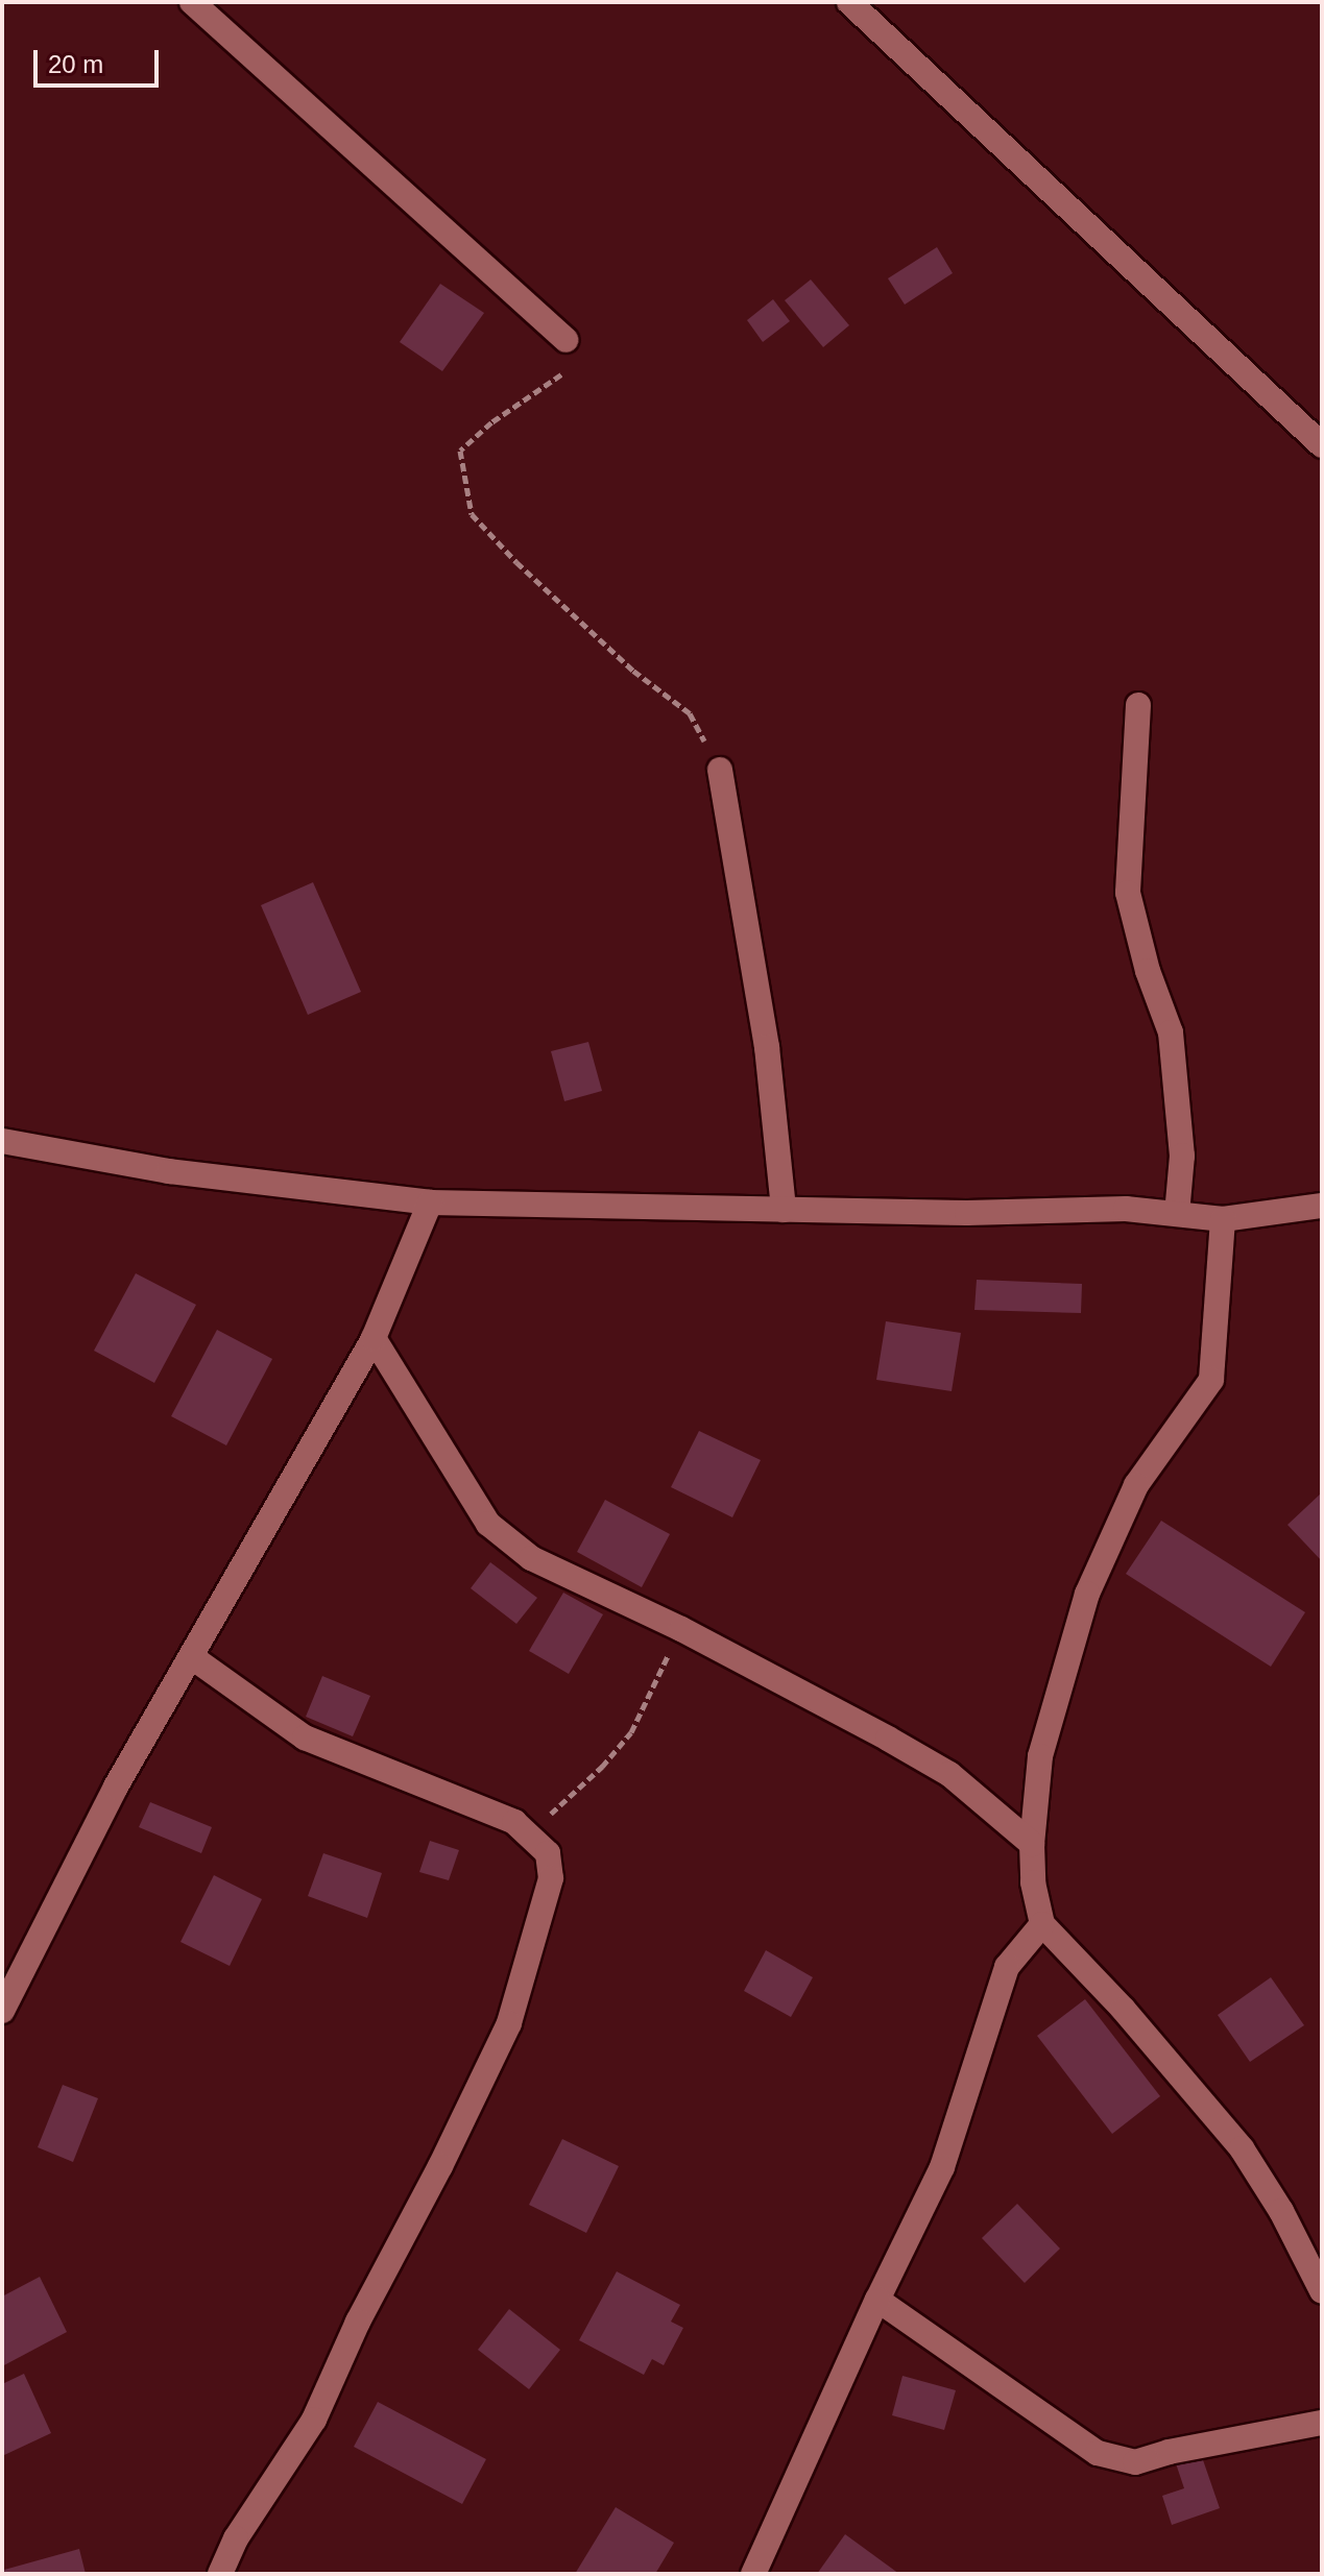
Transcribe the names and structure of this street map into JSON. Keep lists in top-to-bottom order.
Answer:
{
  "scale_bar": "20 m"
}
